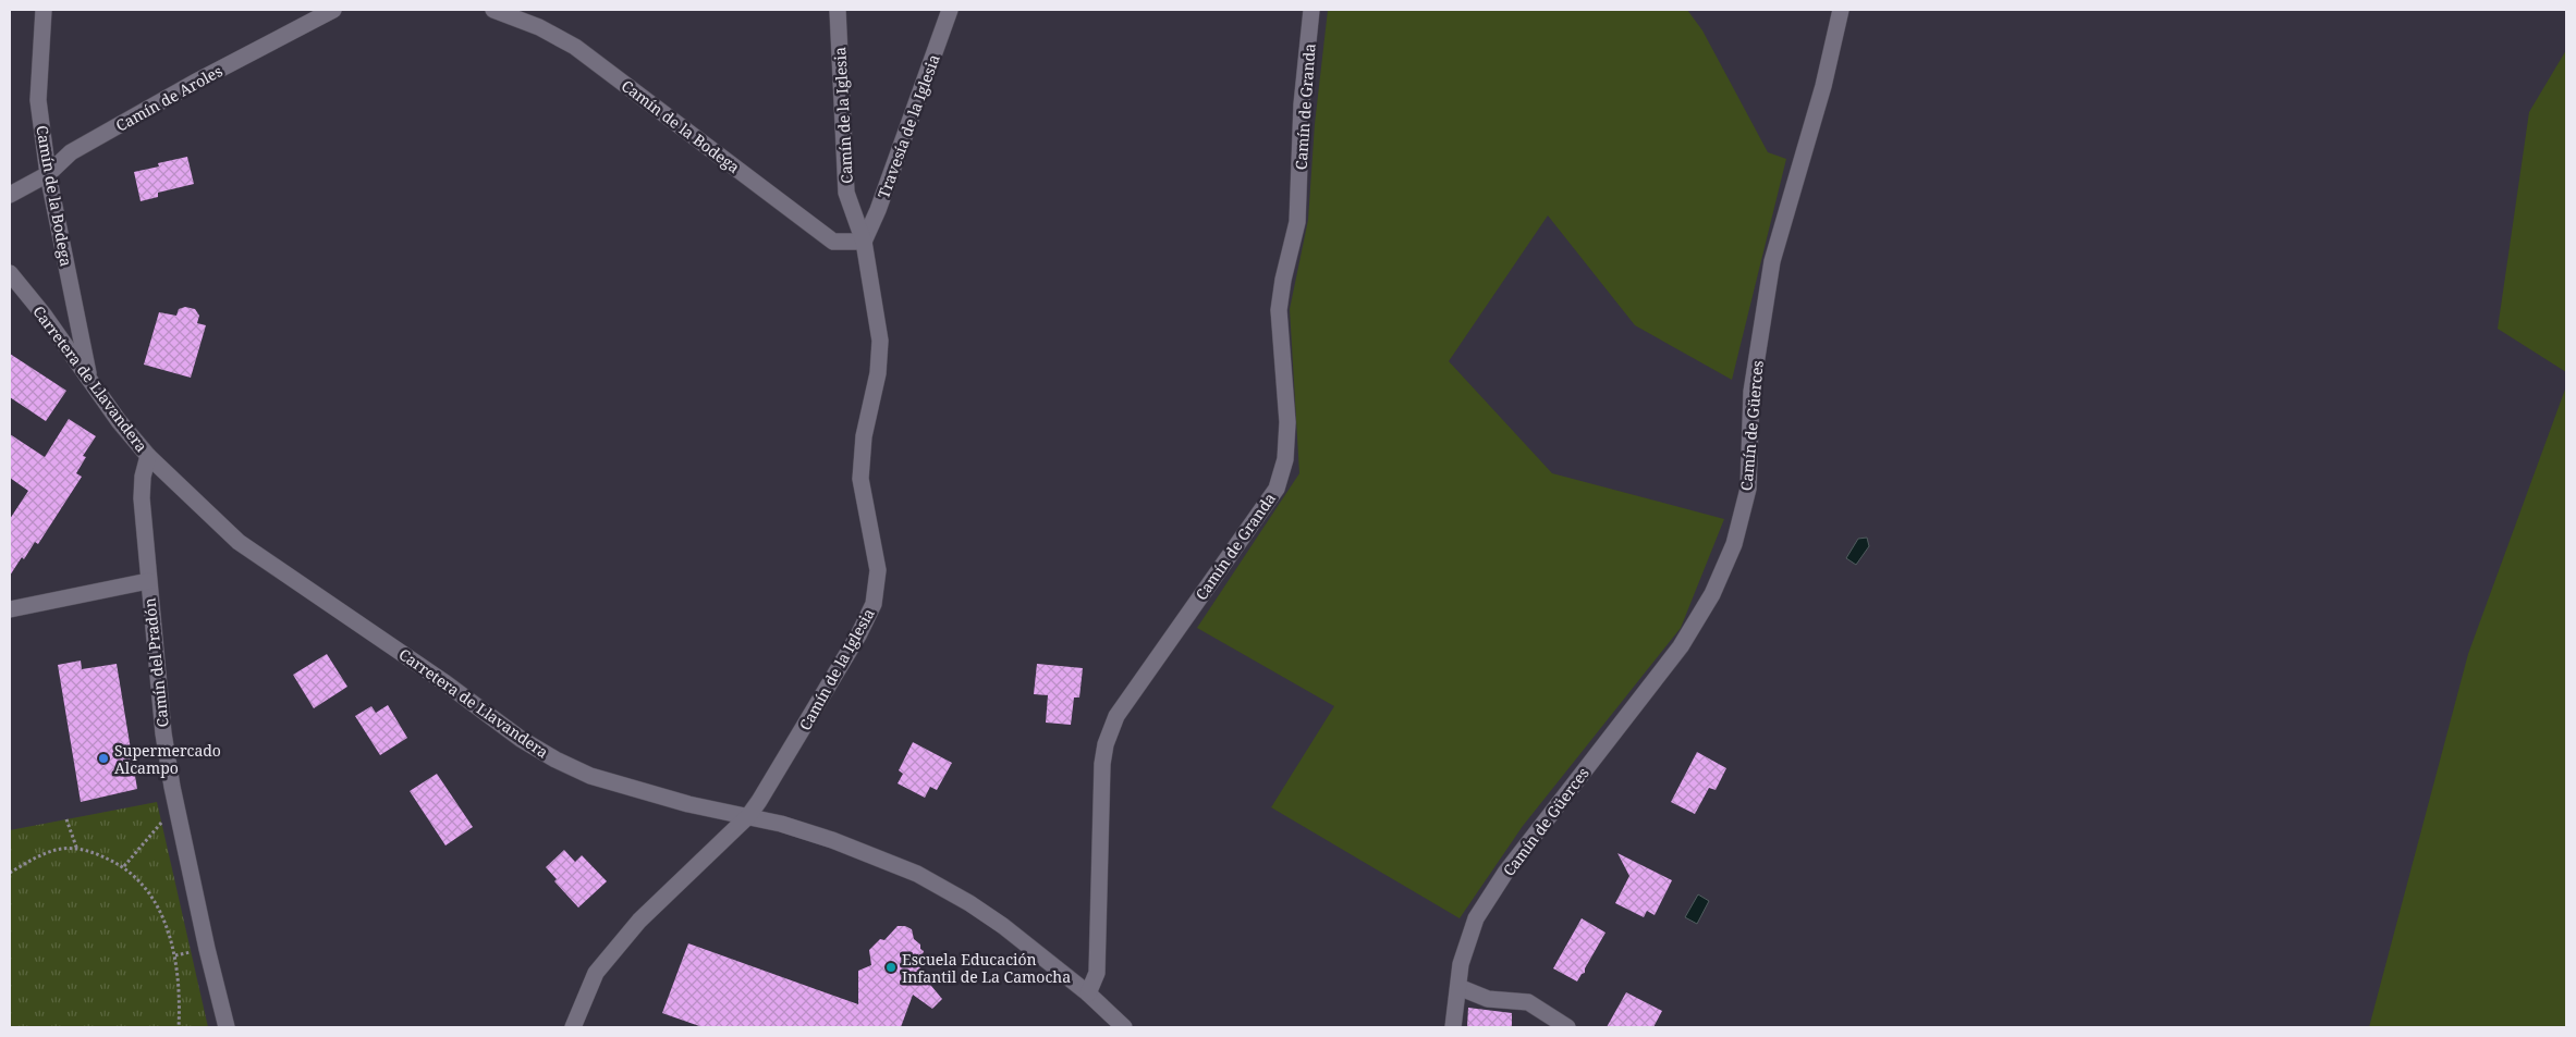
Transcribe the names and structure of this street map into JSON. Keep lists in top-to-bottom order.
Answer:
{
  "streets": {
    "street": [
      "Camín de Aroles",
      "Camín de Granda",
      "Camín de la Iglesia",
      "Camín de la Bodega",
      "Travesía de la Iglesia",
      "Carretera de Llavandera",
      "Camín de Güerces",
      "Camín del Pradón"
    ]
  },
  "crossings": [
    ["Camín de Aroles", "Camín de la Bodega"],
    ["Camín de Granda", "Carretera de Llavandera"],
    ["Camín de la Iglesia", "Camín de la Bodega"],
    ["Camín de la Iglesia", "Travesía de la Iglesia"],
    ["Camín de la Iglesia", "Carretera de Llavandera"],
    ["Camín de la Bodega", "Travesía de la Iglesia"],
    ["Camín de la Bodega", "Carretera de Llavandera"],
    ["Carretera de Llavandera", "Camín del Pradón"]
  ],
  "places": ["Supermercado Alcampo", "Escuela Educación Infantil de La Camocha"]
}
